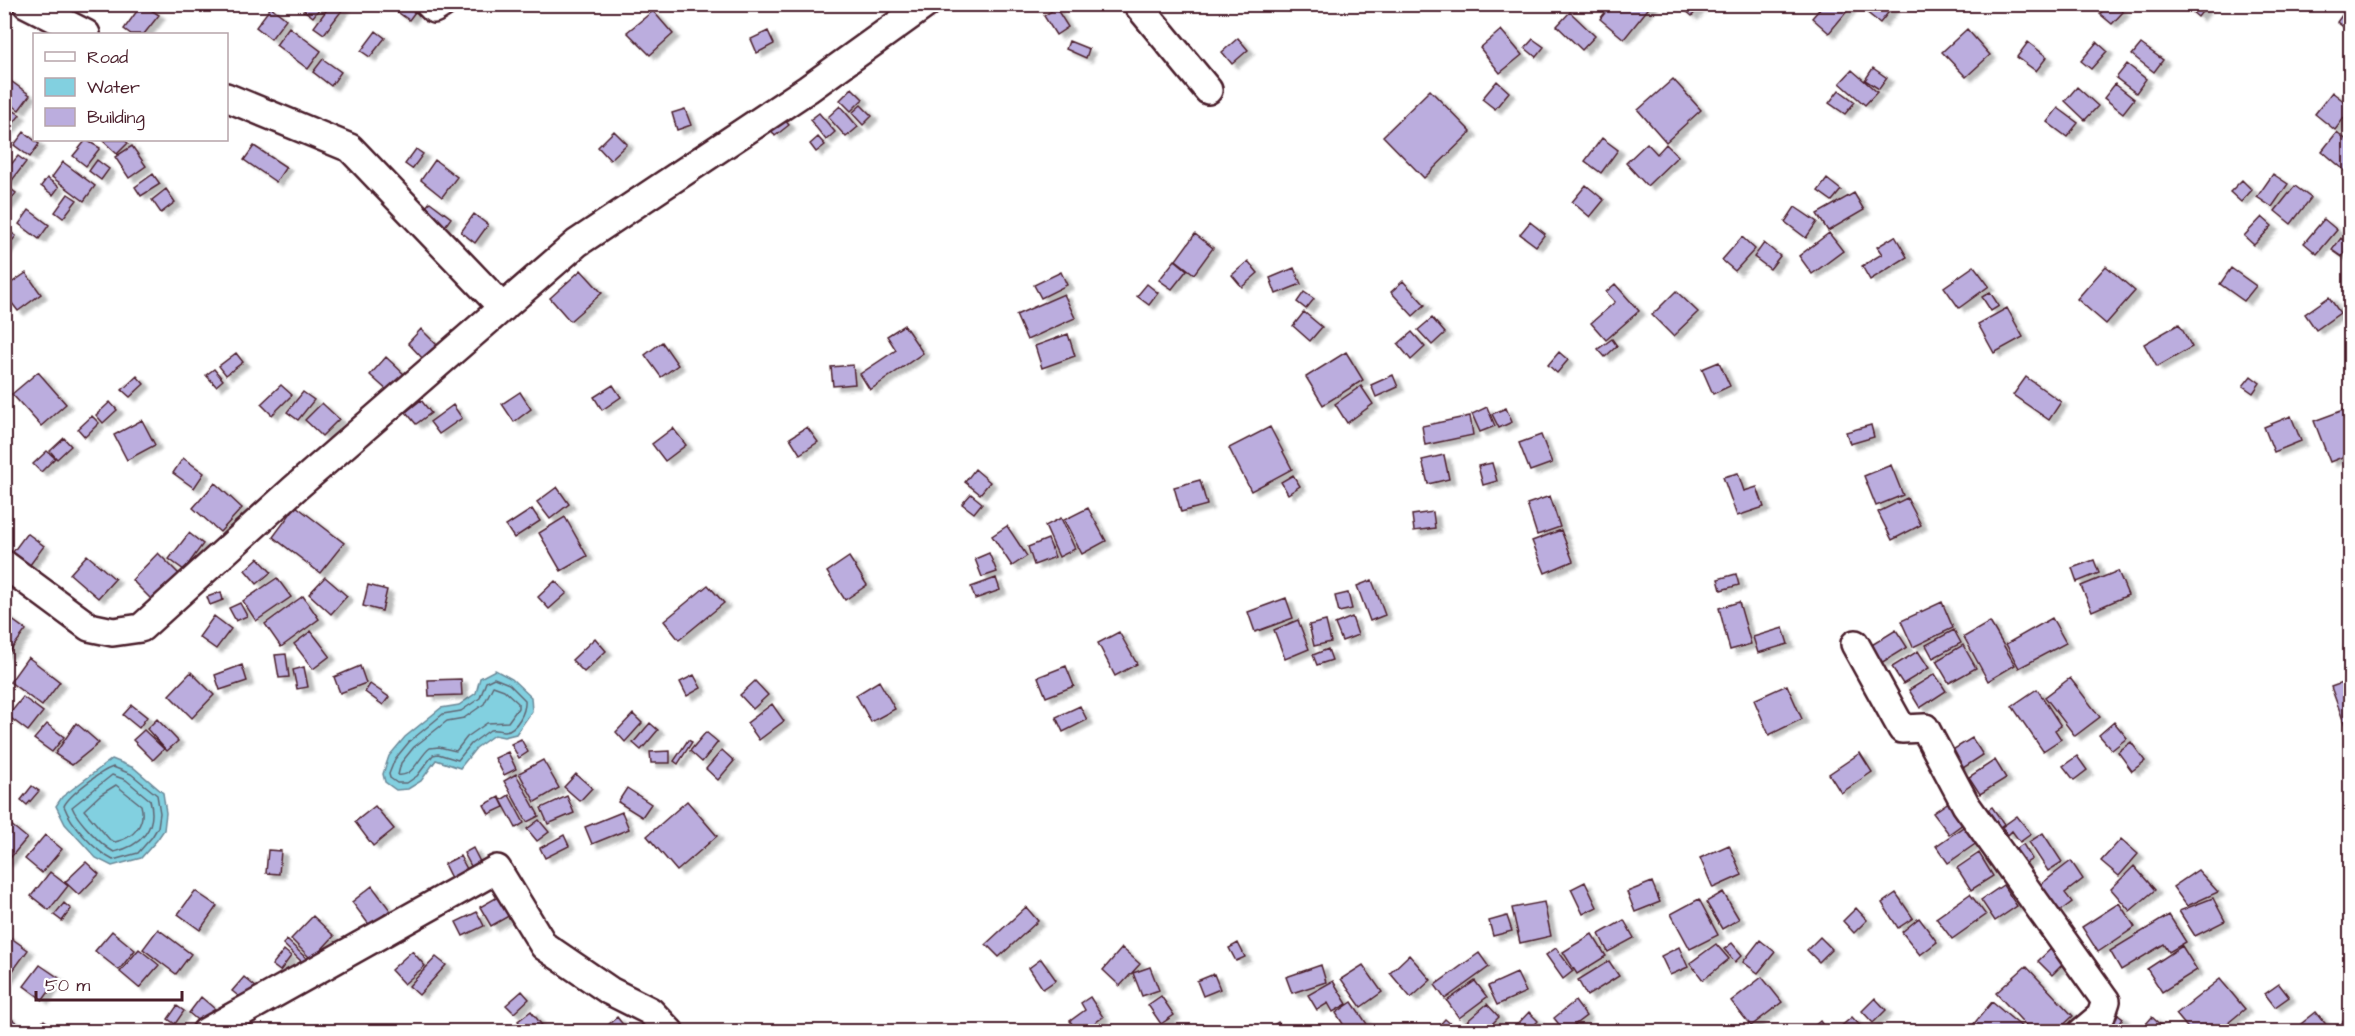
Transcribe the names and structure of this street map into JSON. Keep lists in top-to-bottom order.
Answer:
{
  "legend": ["Road", "Water", "Building"],
  "scale_bar": "50 m"
}
